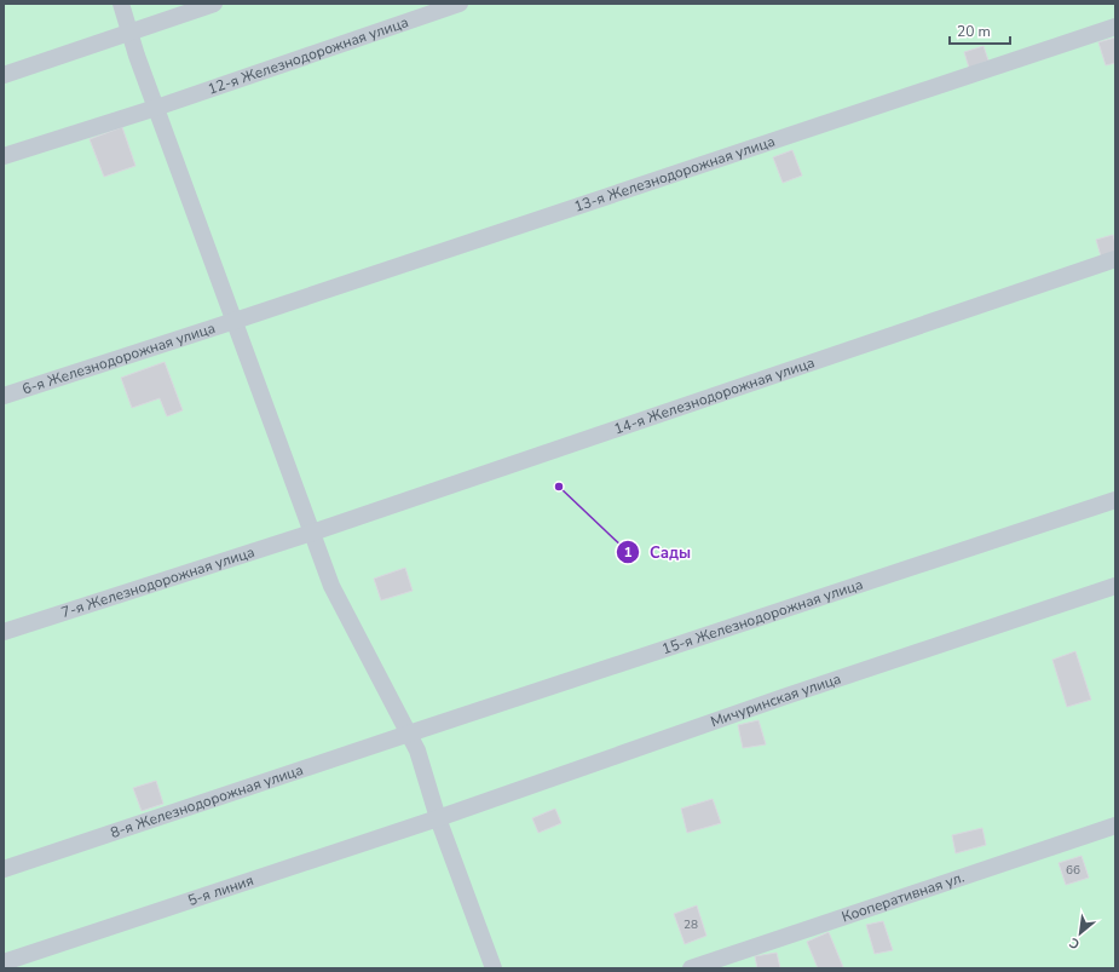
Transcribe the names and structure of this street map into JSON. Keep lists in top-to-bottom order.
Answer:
{
  "streets": {
    "street": [
      "12-я Железнодорожная улица",
      "13-я Железнодорожная улица",
      "6-я Железнодорожная улица",
      "14-я Железнодорожная улица",
      "7-я Железнодорожная улица",
      "15-я Железнодорожная улица",
      "Мичуринская улица",
      "8-я Железнодорожная улица",
      "5-я линия",
      "Кооперативная ул."
    ]
  },
  "crossings": [
    ["13-я Железнодорожная улица", "6-я Железнодорожная улица"],
    ["14-я Железнодорожная улица", "7-я Железнодорожная улица"],
    ["15-я Железнодорожная улица", "8-я Железнодорожная улица"],
    ["Мичуринская улица", "5-я линия"]
  ],
  "places": ["Сады"],
  "house_numbers": ["66", "28"],
  "scale_bar": "20 m",
  "north": "bottom left"
}
